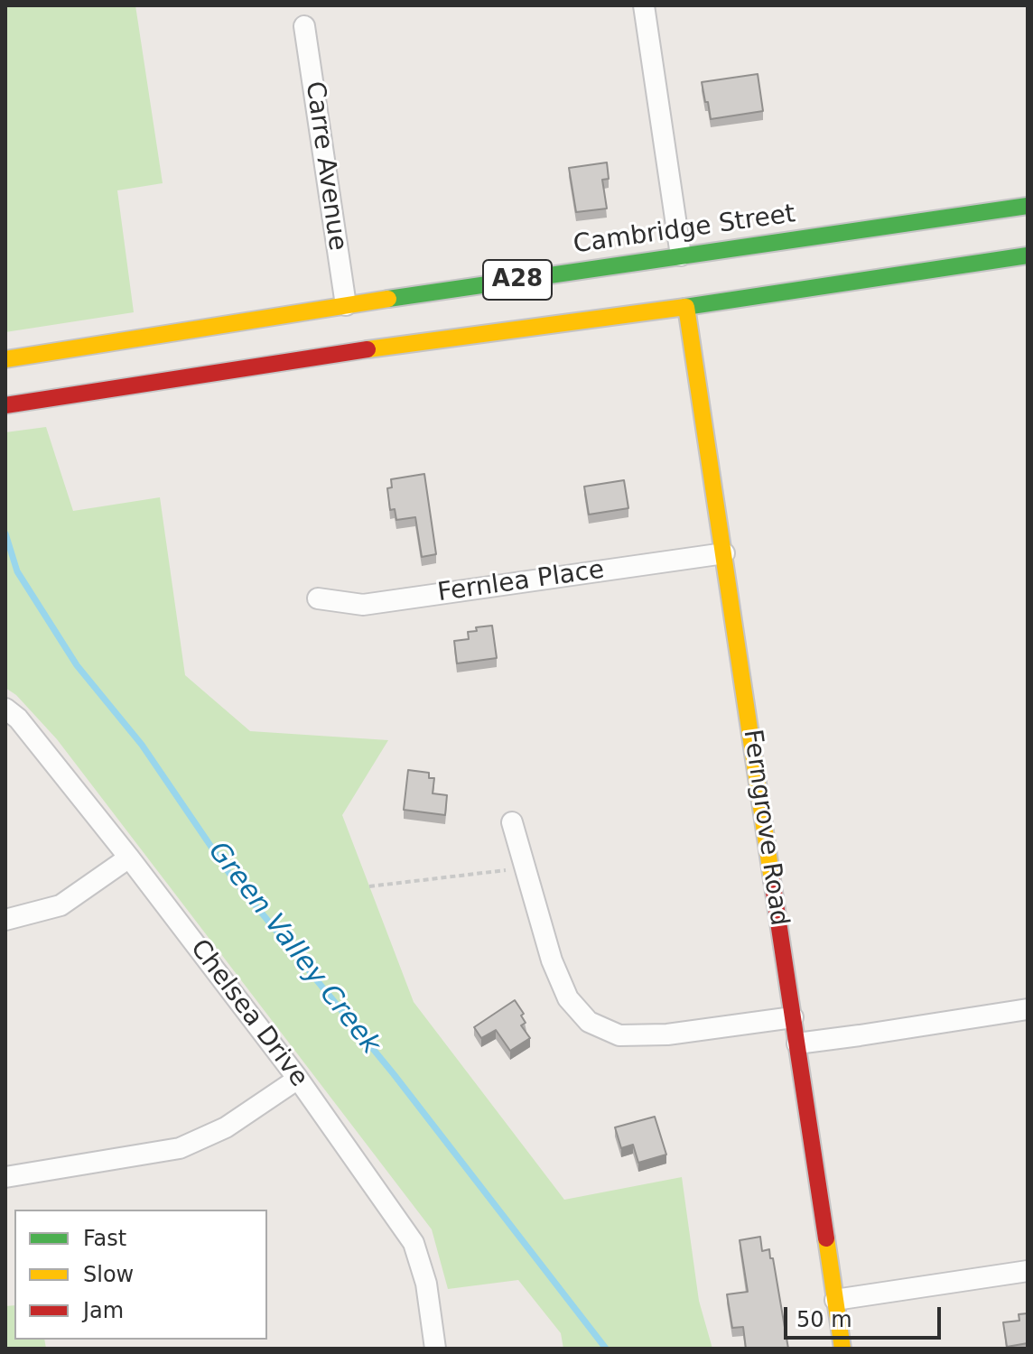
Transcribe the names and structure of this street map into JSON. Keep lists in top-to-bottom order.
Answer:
{
  "streets": {
    "main road": ["Cambridge Street", "A28", "Ferngrove Road"],
    "street": ["Carre Avenue", "Fernlea Place", "Chelsea Drive"]
  },
  "crossings": [
    ["Carre Avenue", "Cambridge Street"],
    ["A28", "Ferngrove Road"],
    ["Fernlea Place", "Ferngrove Road"]
  ],
  "water": ["Green Valley Creek"],
  "legend": ["Fast", "Slow", "Jam"],
  "scale_bar": "50 m"
}
